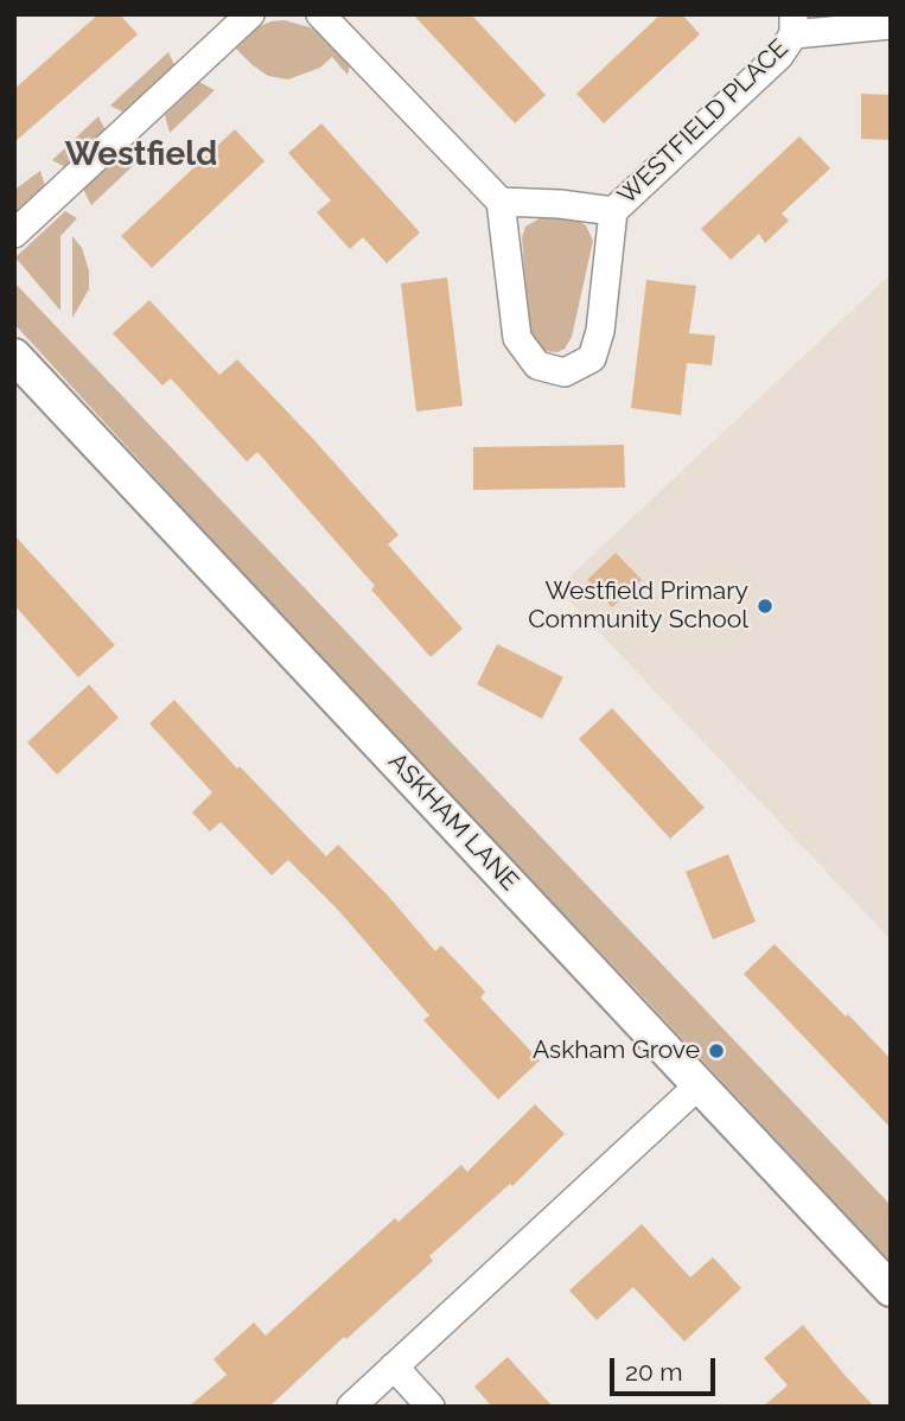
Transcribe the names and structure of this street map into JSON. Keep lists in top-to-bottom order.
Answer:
{
  "streets": {
    "street": ["WESTFIELD PLACE", "ASKHAM LANE"]
  },
  "districts": ["Westfield"],
  "places": ["Westfield Primary Community School", "Askham Grove"],
  "scale_bar": "20 m"
}
